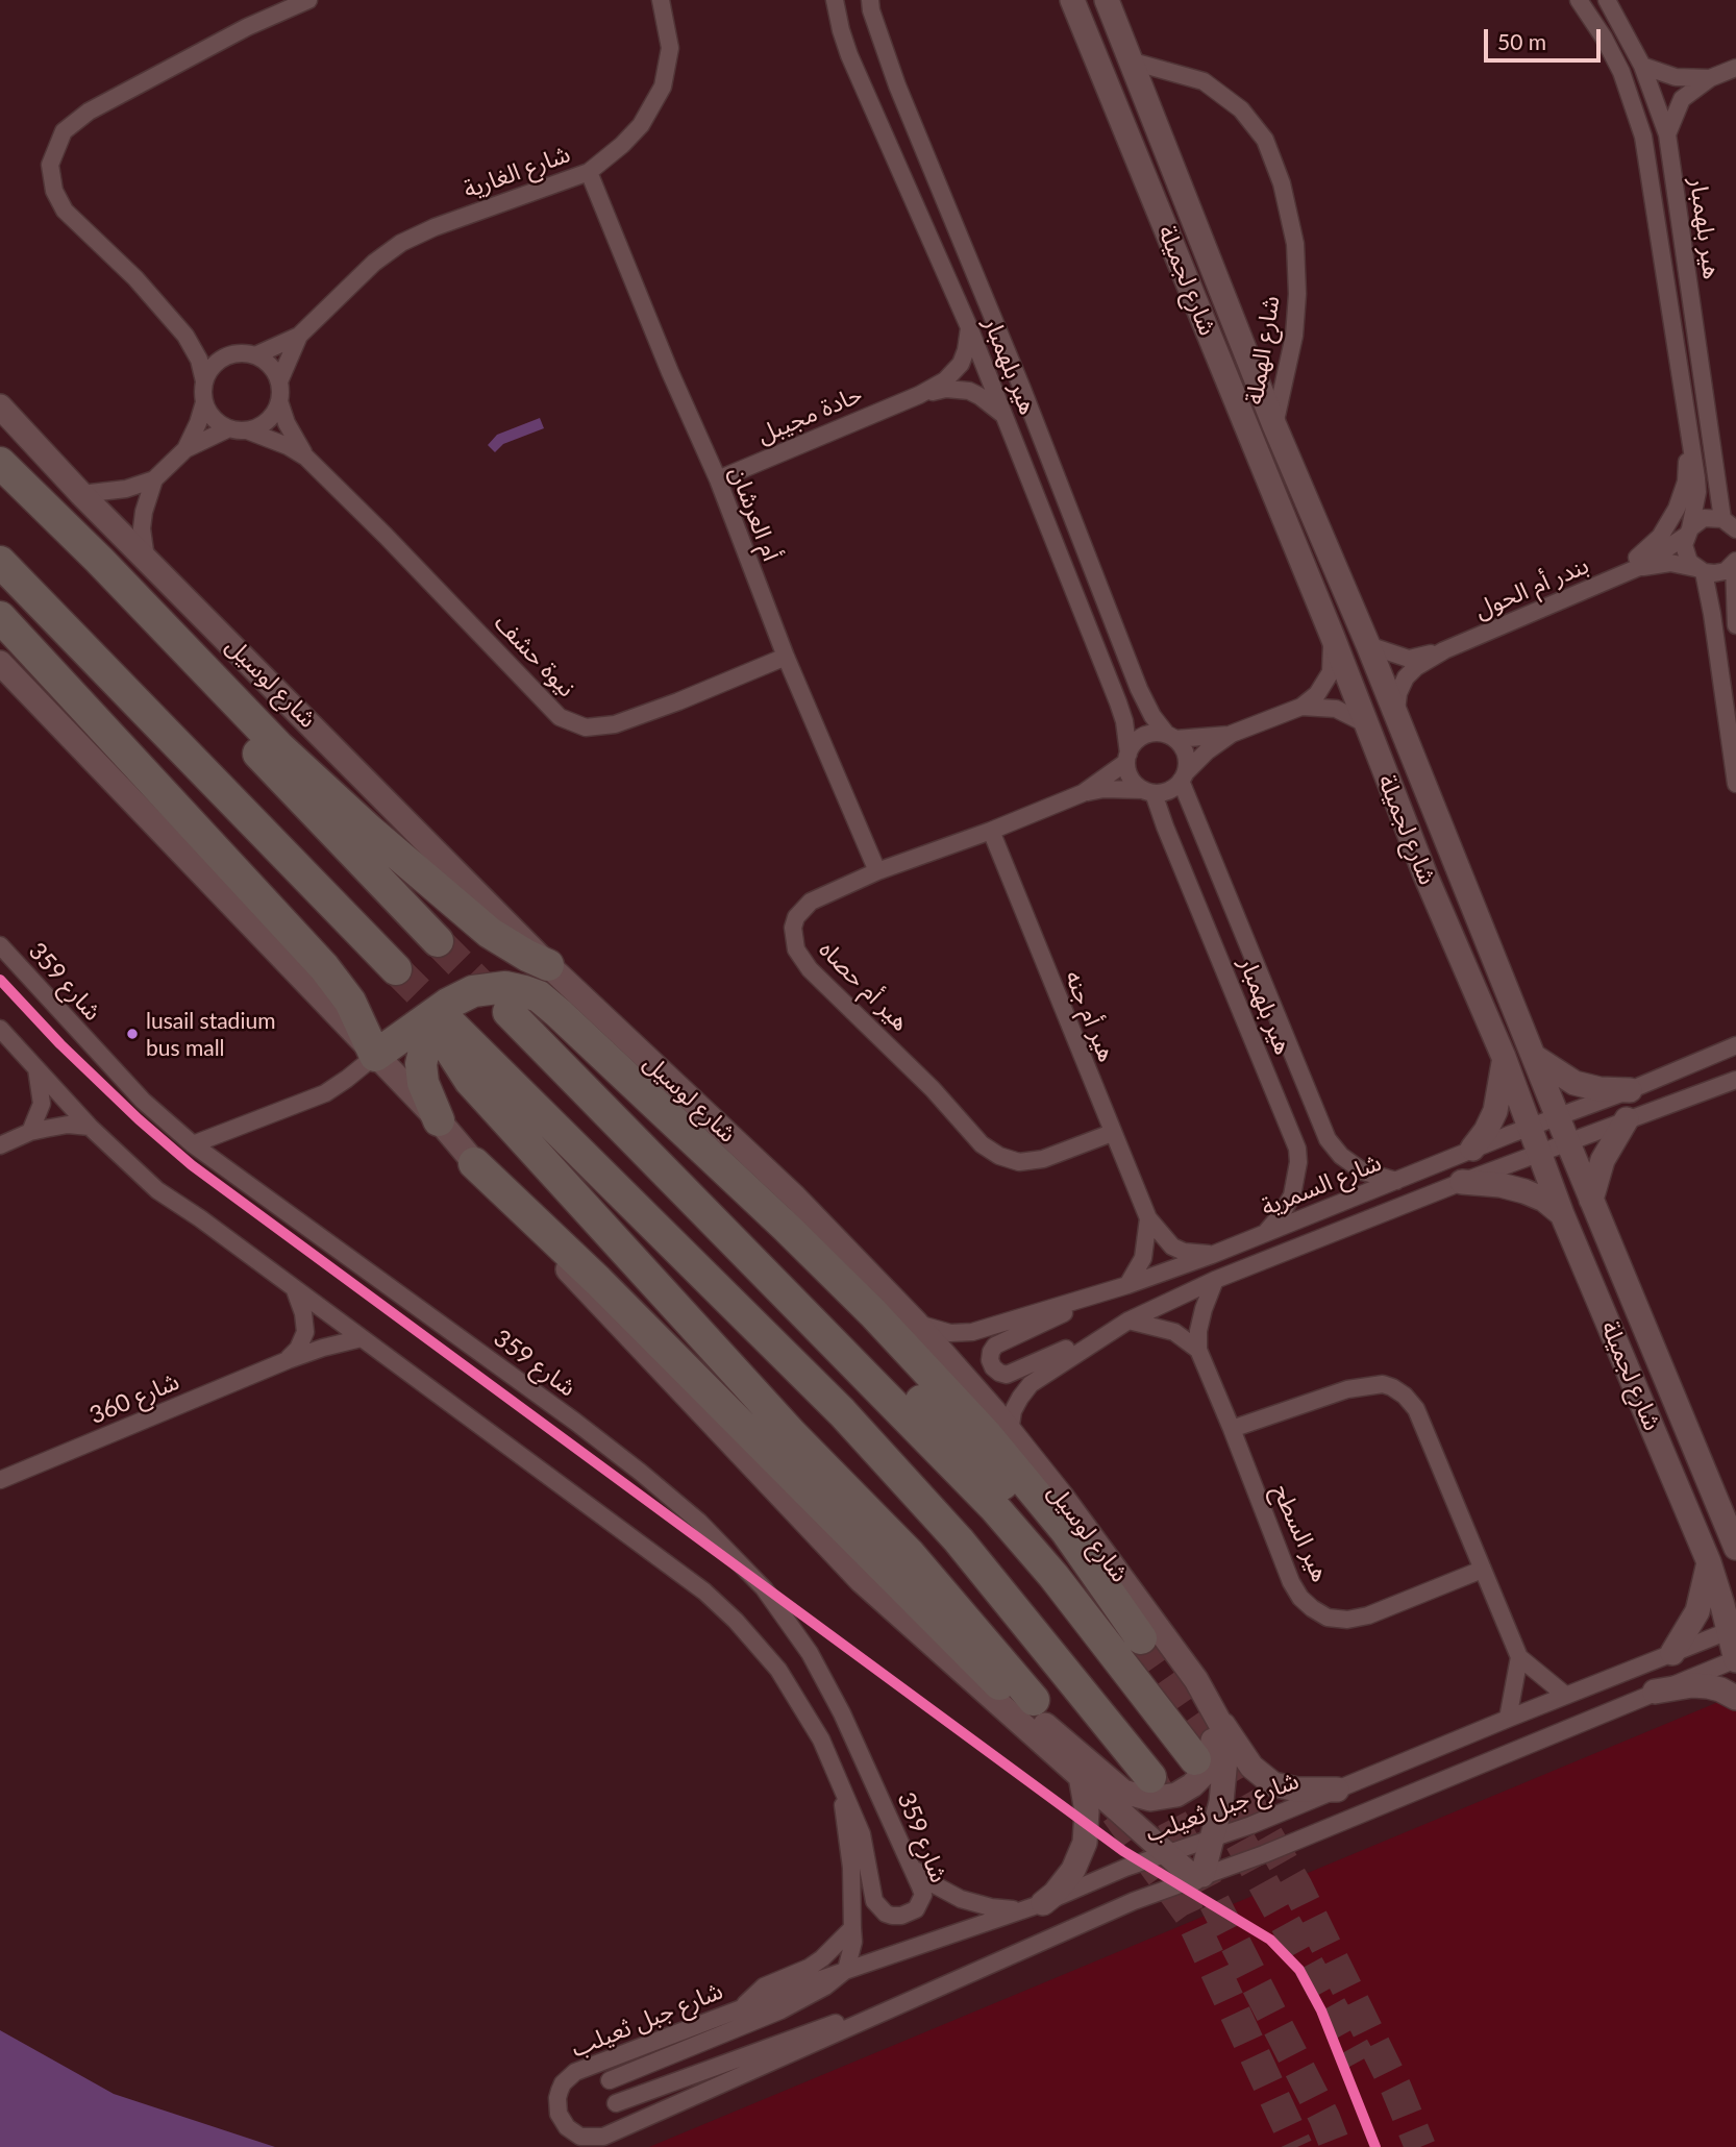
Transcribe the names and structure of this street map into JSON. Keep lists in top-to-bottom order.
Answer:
{
  "streets": {
    "street": [
      "شارع الغارية",
      "هير بلهمبار",
      "شارع لجميلة",
      "شارع الهملة",
      "حادة مجيبل",
      "أم العرشان",
      "بندر أم الحول",
      "نيوة حشف",
      "شارع لوسيل",
      "شارع 359",
      "هير أم حصاه",
      "هير أم جنه",
      "شارع السمرية",
      "شارع 360",
      "هير السطح",
      "شارع جبل ثعيلب"
    ]
  },
  "crossings": [
    ["شارع الغارية", "أم العرشان"],
    ["شارع الغارية", "نيوة حشف"],
    ["هير بلهمبار", "حادة مجيبل"],
    ["هير بلهمبار", "بندر أم الحول"],
    ["هير بلهمبار", "هير أم حصاه"],
    ["هير بلهمبار", "شارع السمرية"],
    ["شارع لجميلة", "شارع الهملة"],
    ["شارع لجميلة", "بندر أم الحول"],
    ["شارع لجميلة", "شارع السمرية"],
    ["شارع لجميلة", "شارع جبل ثعيلب"],
    ["حادة مجيبل", "أم العرشان"],
    ["أم العرشان", "نيوة حشف"],
    ["أم العرشان", "هير أم حصاه"],
    ["شارع لوسيل", "شارع السمرية"],
    ["شارع لوسيل", "شارع جبل ثعيلب"],
    ["شارع 359", "شارع 360"],
    ["هير أم حصاه", "هير أم جنه"],
    ["هير أم جنه", "شارع السمرية"]
  ],
  "places": ["lusail stadium bus mall"],
  "scale_bar": "50 m"
}
